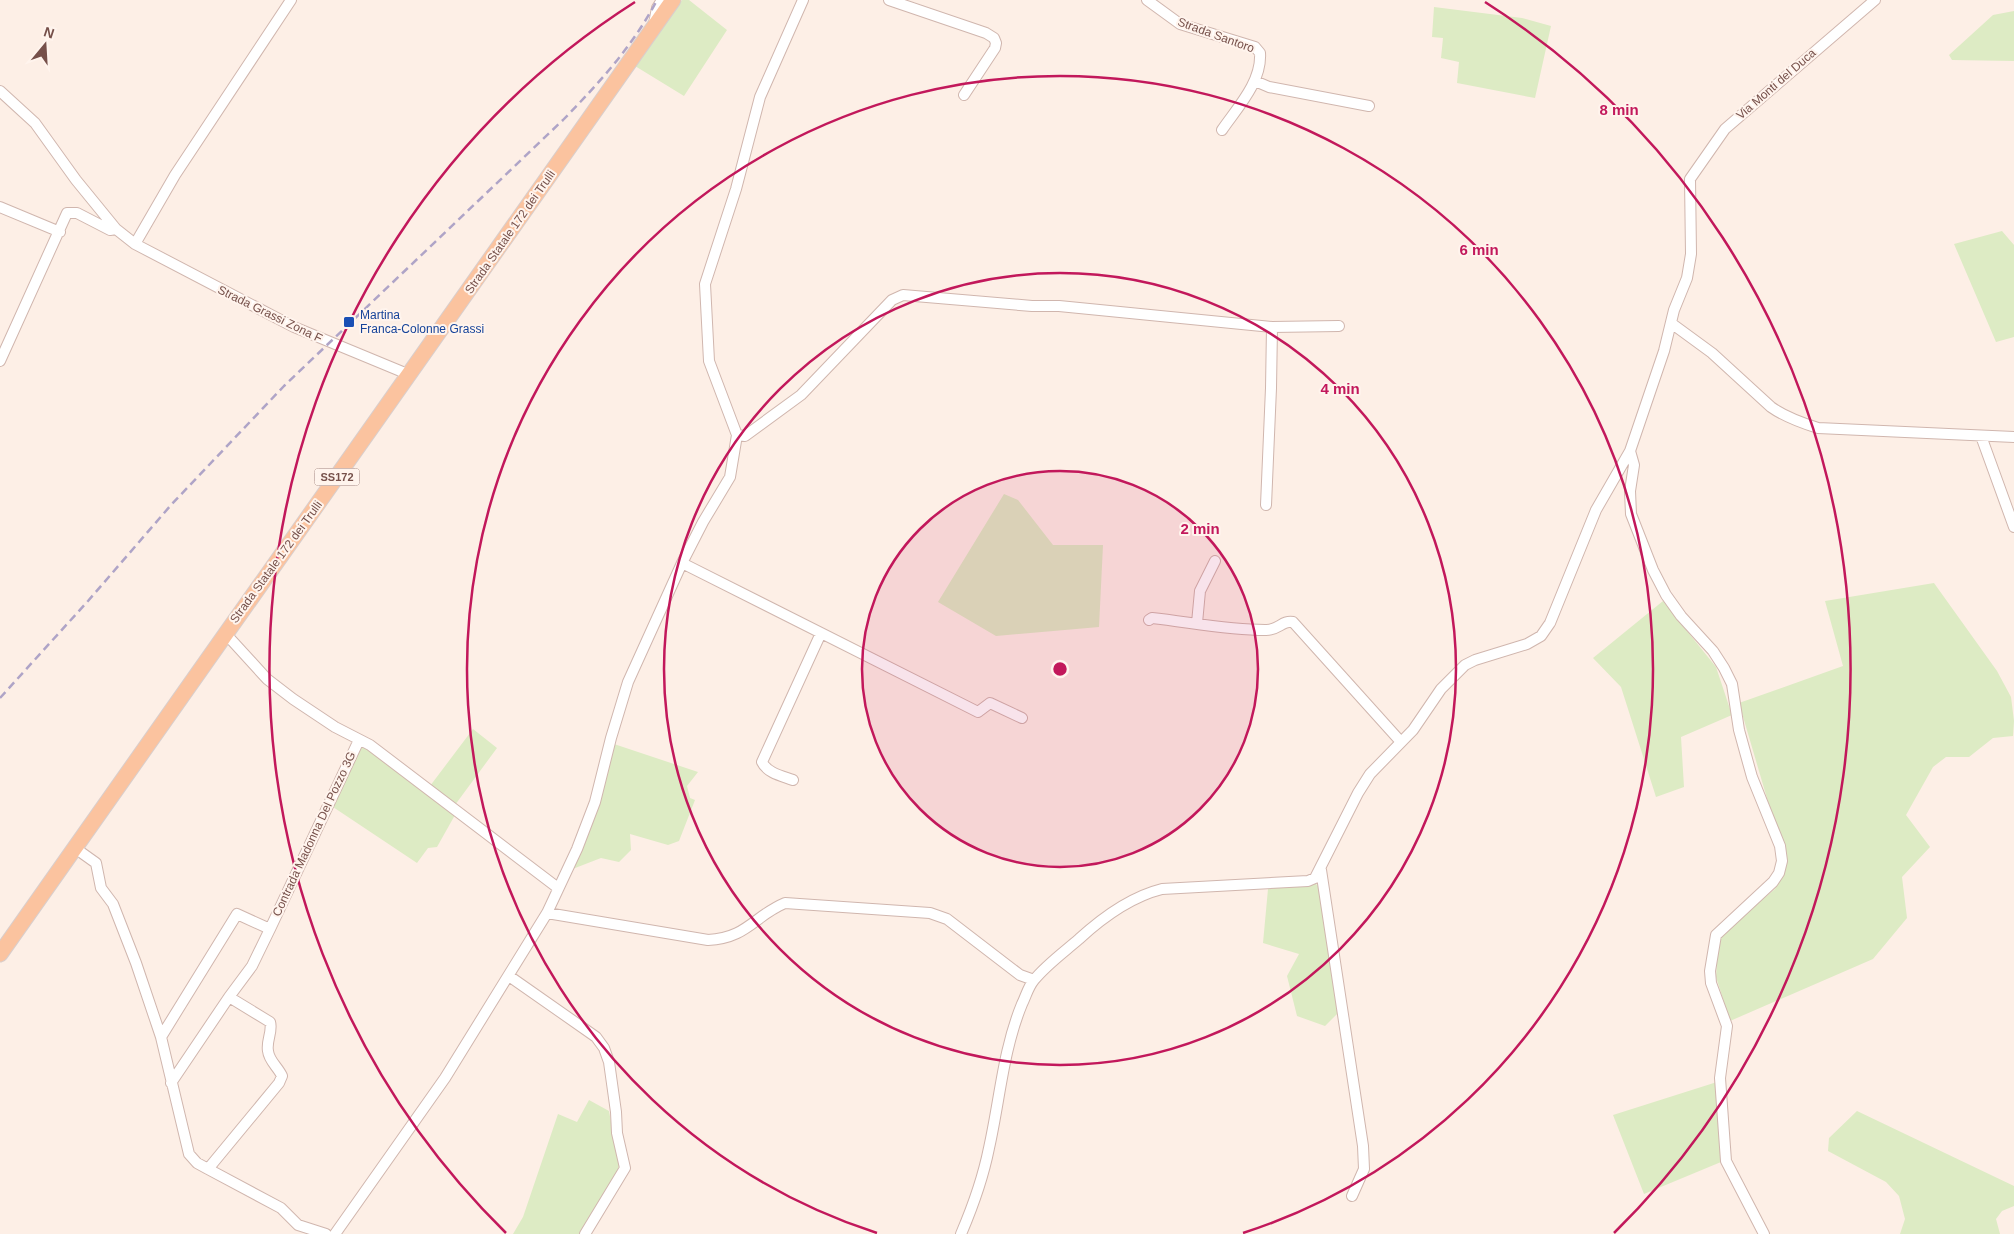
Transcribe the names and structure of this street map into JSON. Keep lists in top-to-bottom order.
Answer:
{
  "streets": {
    "main road": ["Strada Statale 172 dei Trulli", "SS172"],
    "street": [
      "Strada Santoro",
      "Via Monti del Duca",
      "Strada Grassi Zona F",
      "Contrada Madonna Del Pozzo 3G"
    ]
  },
  "crossings": [
    ["Strada Statale 172 dei Trulli", "Strada Grassi Zona F"]
  ],
  "places": {
    "transit": ["Martina Franca-Colonne Grassi"]
  },
  "north": "top",
  "rings": [
    "8 min",
    "6 min",
    "4 min",
    "2 min"
  ]
}
